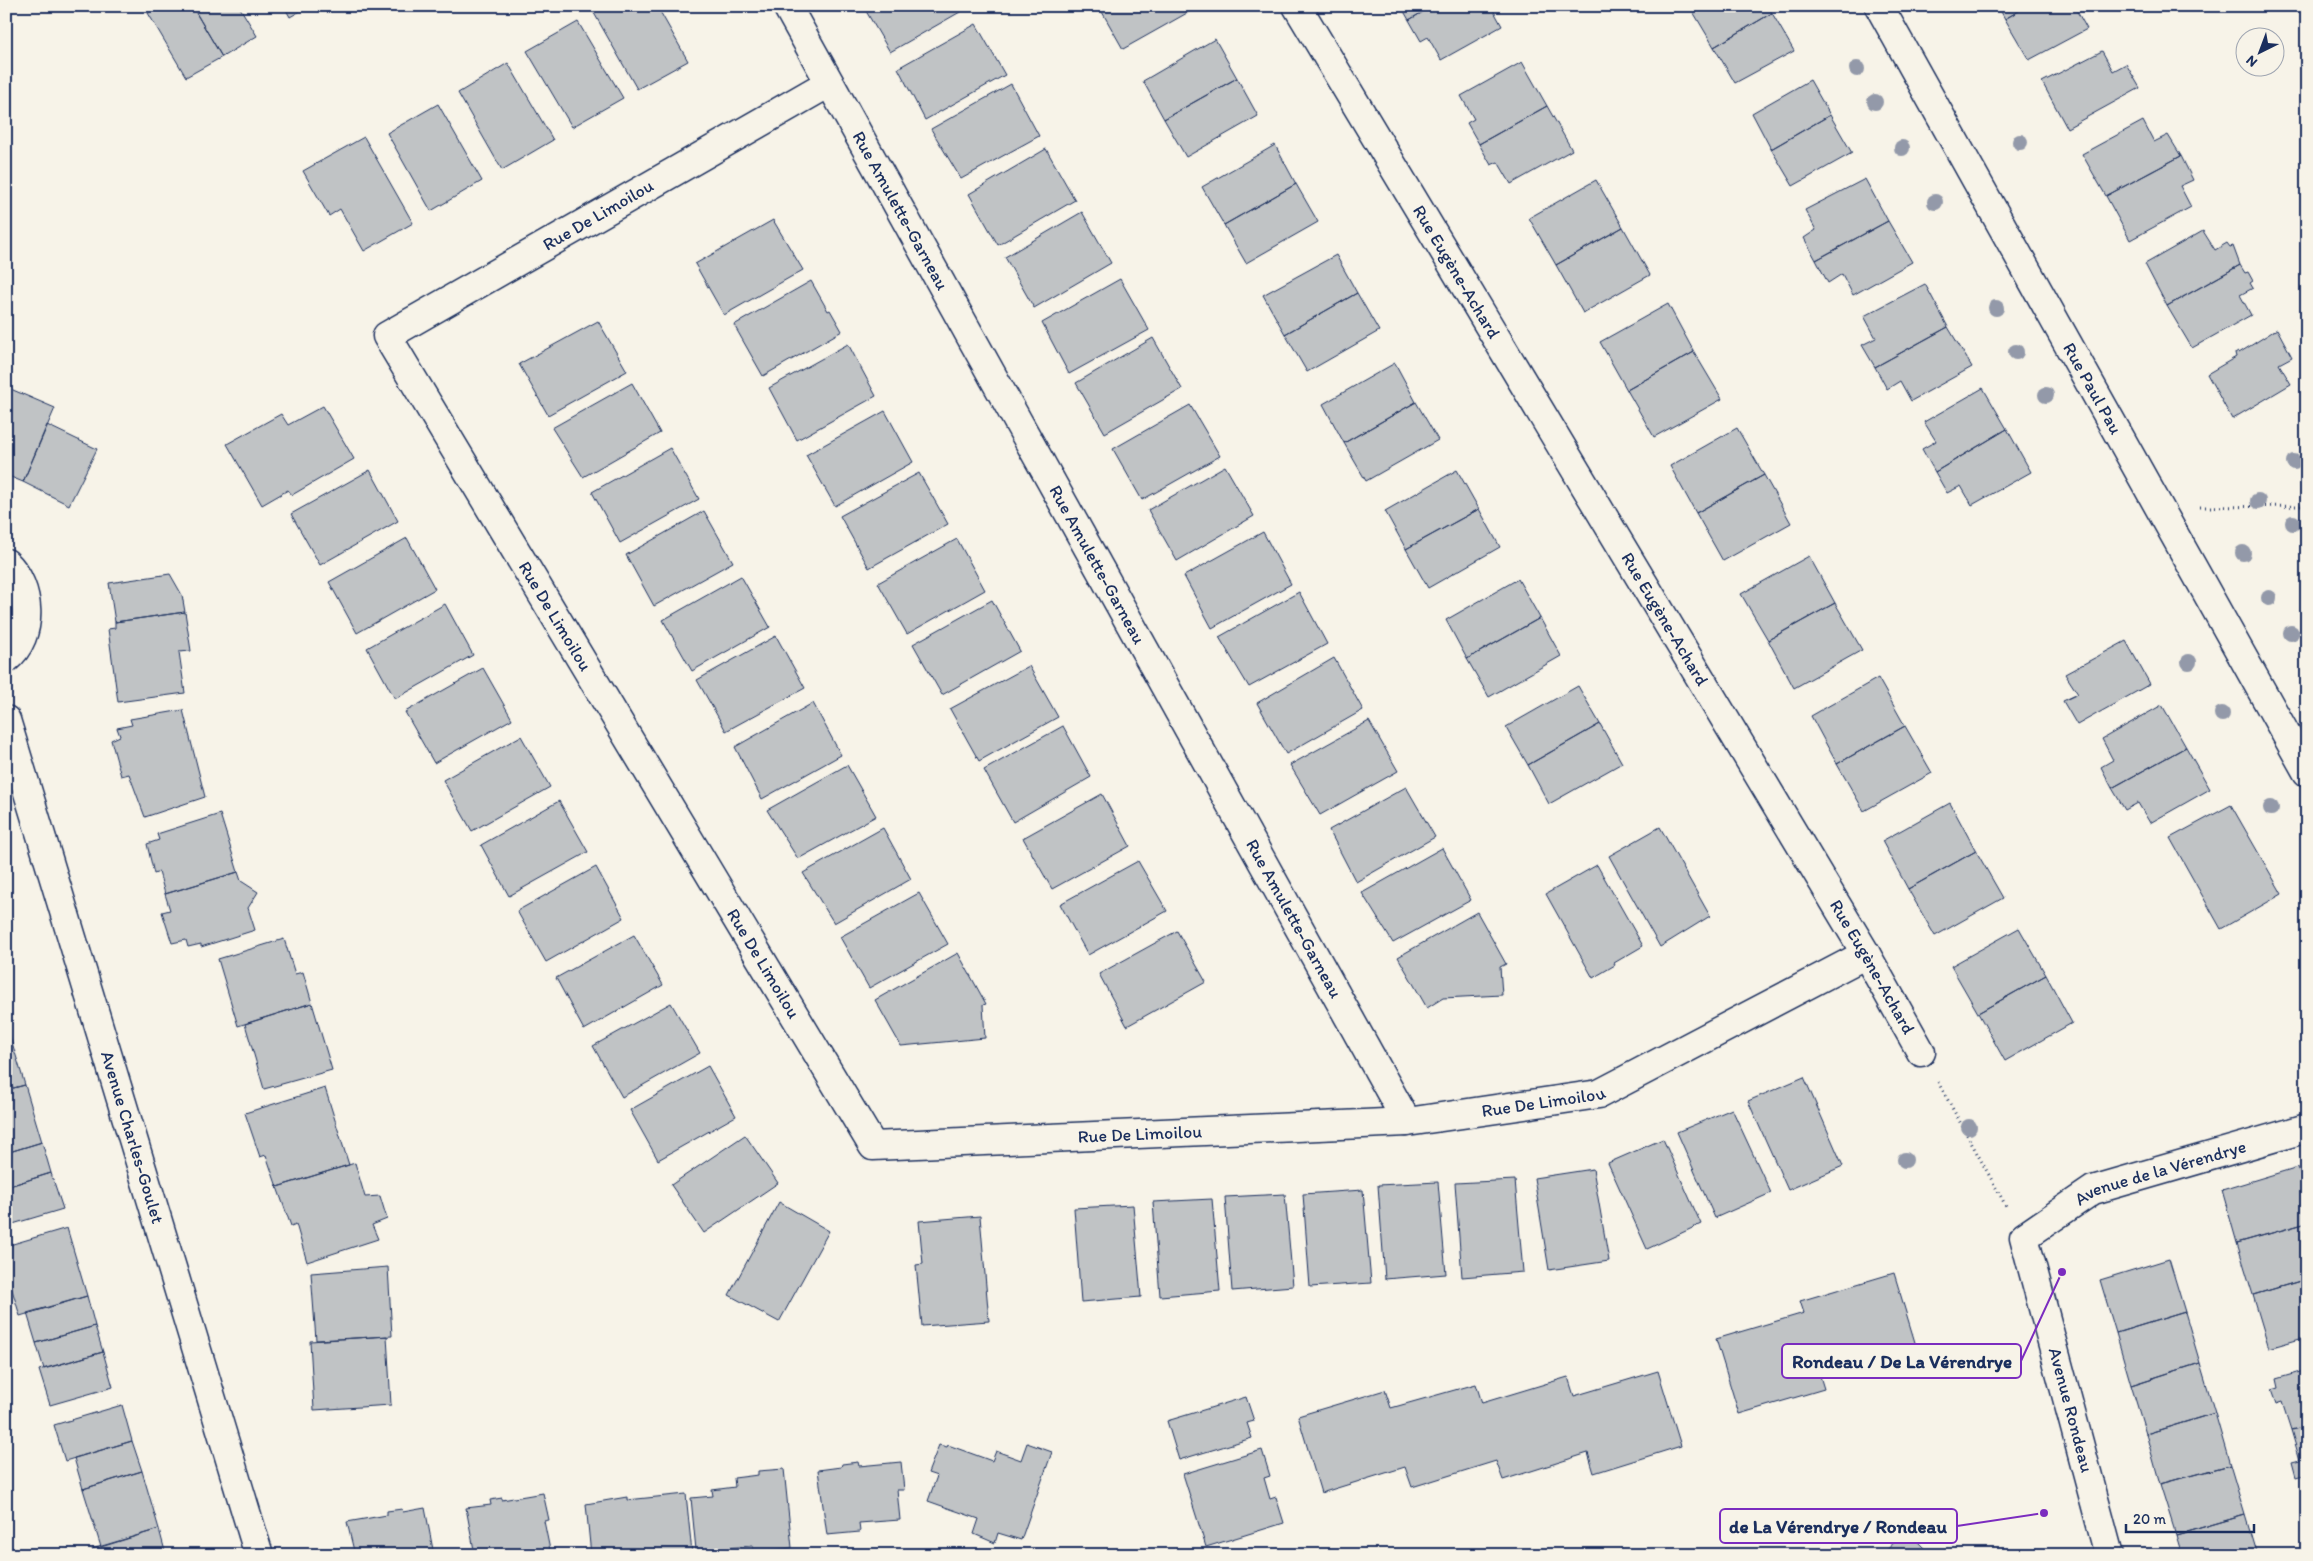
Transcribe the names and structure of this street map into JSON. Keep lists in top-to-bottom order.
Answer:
{
  "streets": {
    "street": [
      "Rue Amulette-Garneau",
      "Rue De Limoilou",
      "Rue Eugène-Achard",
      "Rue Paul Pau",
      "Avenue Charles-Goulet",
      "Avenue de la Vérendrye",
      "Avenue Rondeau"
    ]
  },
  "crossings": [
    ["Rue Amulette-Garneau", "Rue De Limoilou"],
    ["Rue De Limoilou", "Rue Eugène-Achard"],
    ["Rue Eugène-Achard", "Avenue de la Vérendrye"],
    ["Rue Eugène-Achard", "Avenue Rondeau"],
    ["Avenue de la Vérendrye", "Avenue Rondeau"]
  ],
  "places": ["Rondeau / De La Vérendrye", "de La Vérendrye / Rondeau"],
  "scale_bar": "20 m",
  "north": "bottom left"
}
